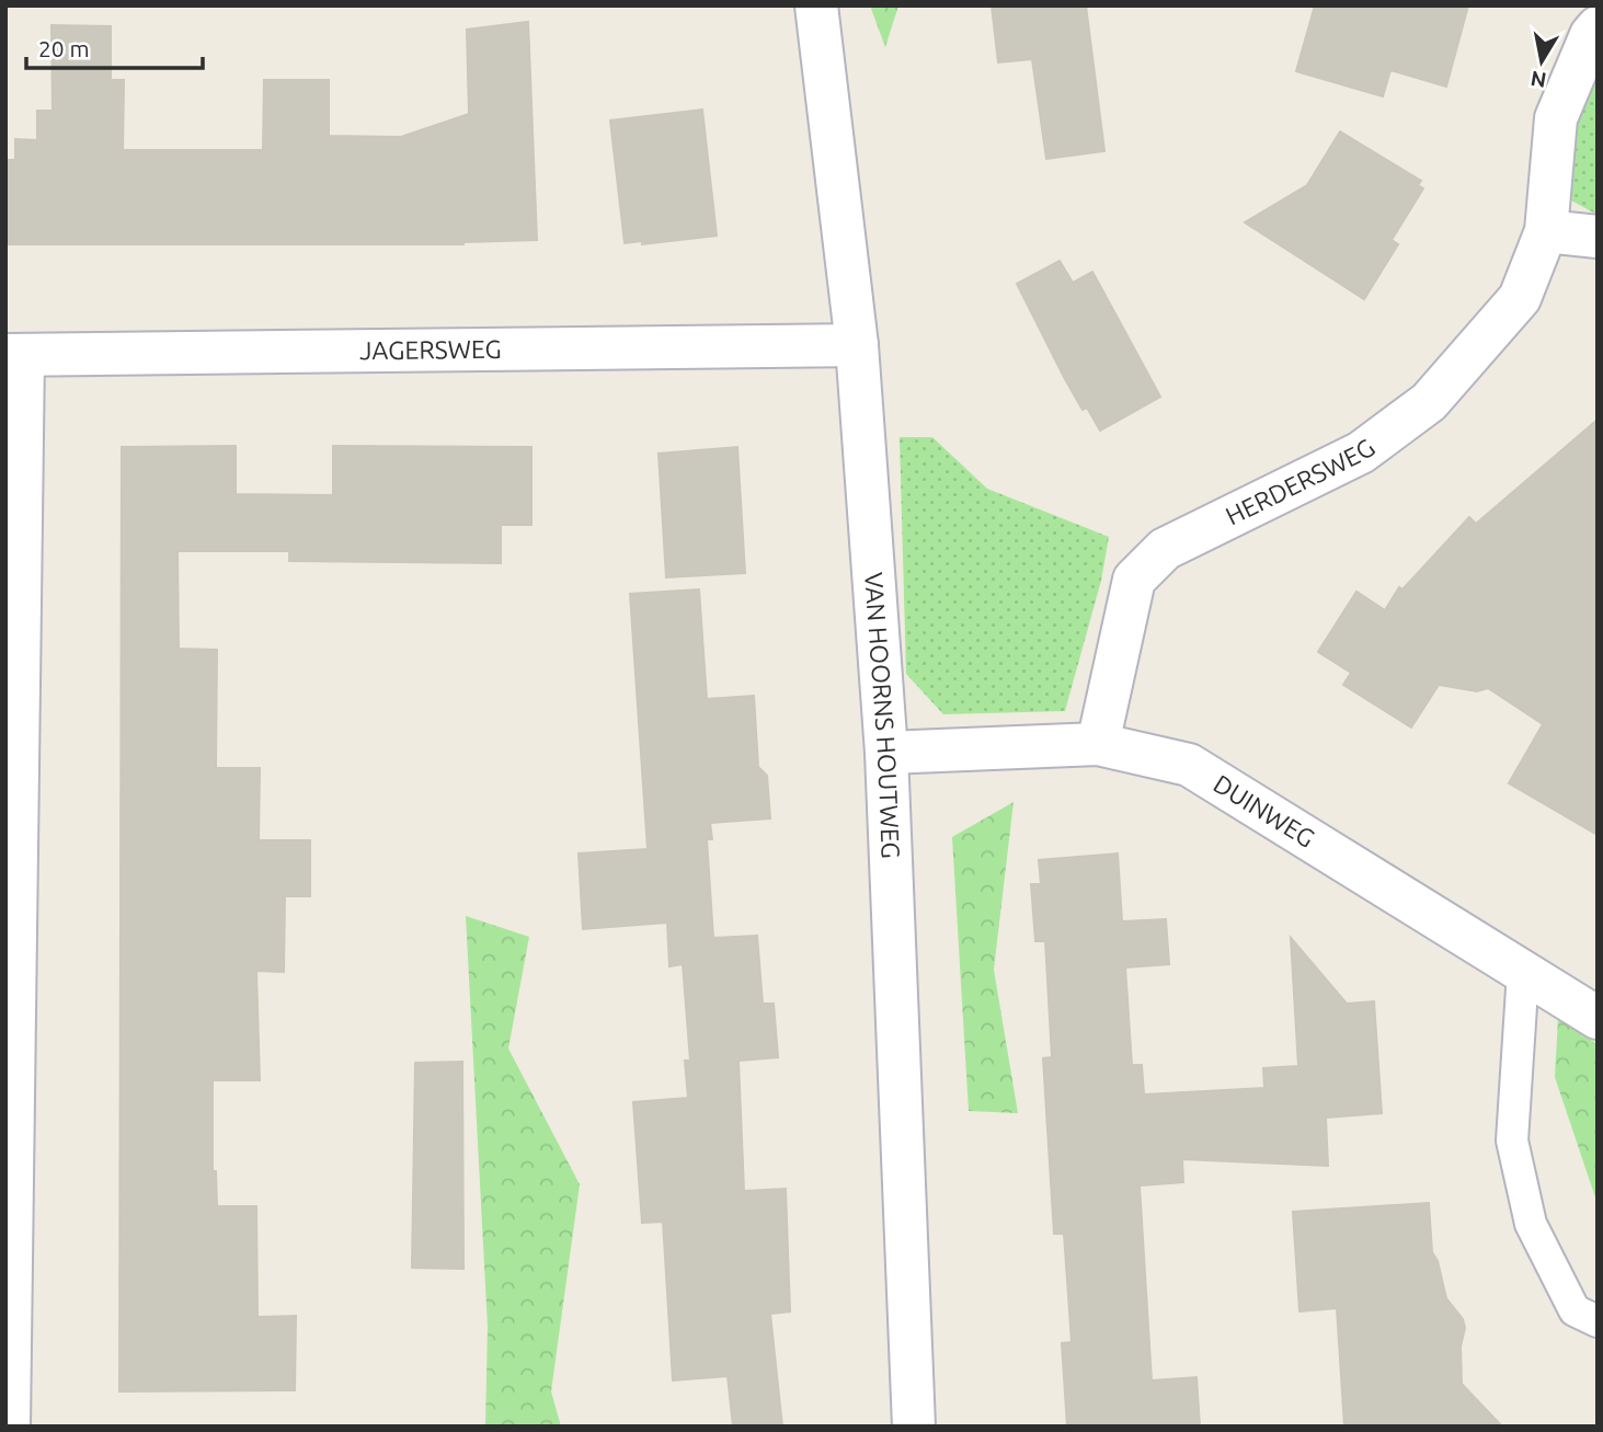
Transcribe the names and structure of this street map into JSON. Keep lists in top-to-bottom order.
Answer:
{
  "streets": {
    "street": [
      "JAGERSWEG",
      "HERDERSWEG",
      "VAN HOORNS HOUTWEG",
      "DUINWEG"
    ]
  },
  "crossings": [
    ["JAGERSWEG", "VAN HOORNS HOUTWEG"],
    ["HERDERSWEG", "DUINWEG"],
    ["VAN HOORNS HOUTWEG", "DUINWEG"]
  ],
  "scale_bar": "20 m",
  "north": "bottom"
}
